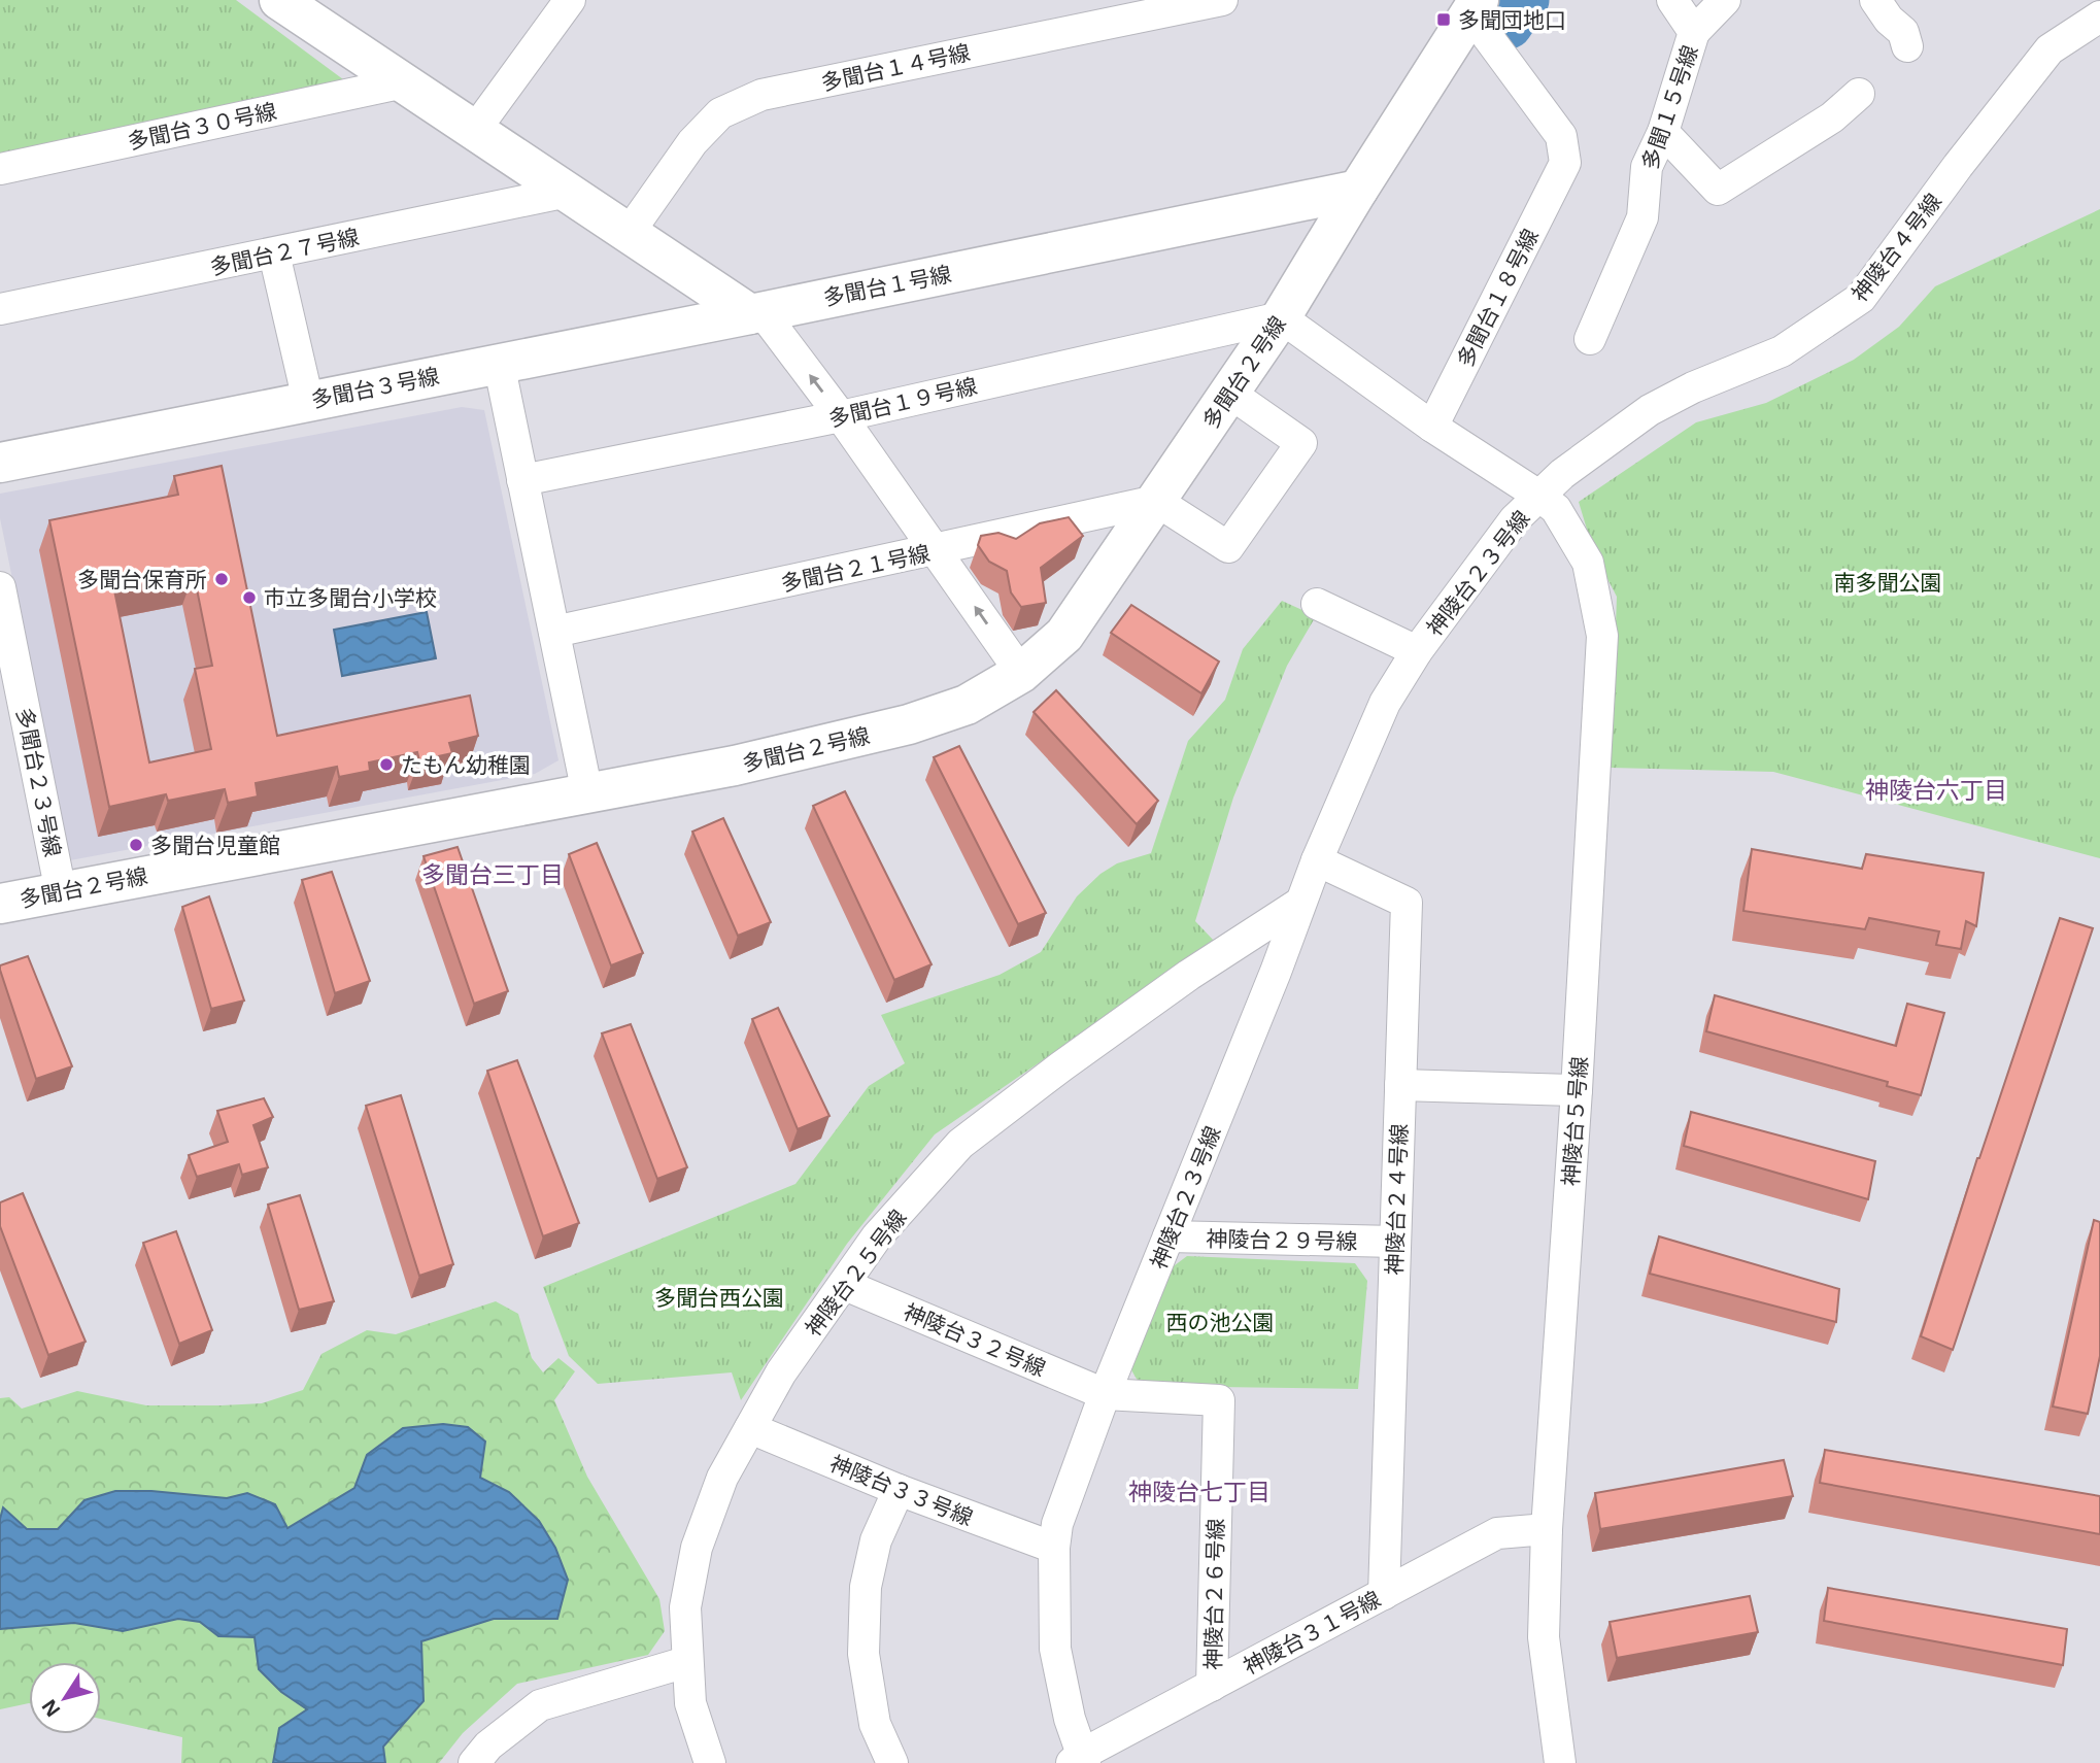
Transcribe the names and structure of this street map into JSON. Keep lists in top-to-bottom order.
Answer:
{
  "streets": {
    "street": [
      "多聞台１４号線",
      "多聞１５号線",
      "多聞台３０号線",
      "神陵台４号線",
      "多聞台２７号線",
      "多聞台１号線",
      "多聞台１８号線",
      "多聞台２号線",
      "多聞台３号線",
      "多聞台１９号線",
      "多聞台２１号線",
      "神陵台２３号線",
      "多聞台２３号線",
      "神陵台５号線",
      "神陵台２４号線",
      "神陵台２９号線",
      "神陵台２５号線",
      "神陵台３２号線",
      "神陵台３３号線",
      "神陵台２６号線",
      "神陵台３１号線"
    ]
  },
  "crossings": [
    ["神陵台４号線", "神陵台２３号線"],
    ["神陵台４号線", "神陵台５号線"],
    ["多聞台１号線", "多聞台２号線"],
    ["多聞台１号線", "多聞台３号線"],
    ["多聞台１８号線", "神陵台５号線"],
    ["多聞台２号線", "多聞台１９号線"],
    ["多聞台２号線", "多聞台２１号線"],
    ["多聞台２号線", "多聞台２３号線"],
    ["神陵台２３号線", "神陵台５号線"],
    ["神陵台２３号線", "神陵台２４号線"],
    ["神陵台２３号線", "神陵台２９号線"],
    ["神陵台２３号線", "神陵台２５号線"],
    ["神陵台２３号線", "神陵台３２号線"],
    ["神陵台２３号線", "神陵台３３号線"],
    ["神陵台２３号線", "神陵台２６号線"],
    ["神陵台２３号線", "神陵台３１号線"],
    ["神陵台５号線", "神陵台３１号線"],
    ["神陵台２４号線", "神陵台２９号線"],
    ["神陵台２４号線", "神陵台３１号線"],
    ["神陵台２５号線", "神陵台３２号線"],
    ["神陵台２５号線", "神陵台３３号線"],
    ["神陵台３２号線", "神陵台２６号線"],
    ["神陵台２６号線", "神陵台３１号線"]
  ],
  "districts": ["神陵台六丁目", "多聞台三丁目", "神陵台七丁目"],
  "parks": ["南多聞公園", "多聞台西公園", "西の池公園"],
  "places": {
    "transit": ["多聞団地口"],
    "other": [
      "多聞台保育所",
      "市立多聞台小学校",
      "たもん幼稚園",
      "多聞台児童館"
    ]
  },
  "north": "bottom left"
}
